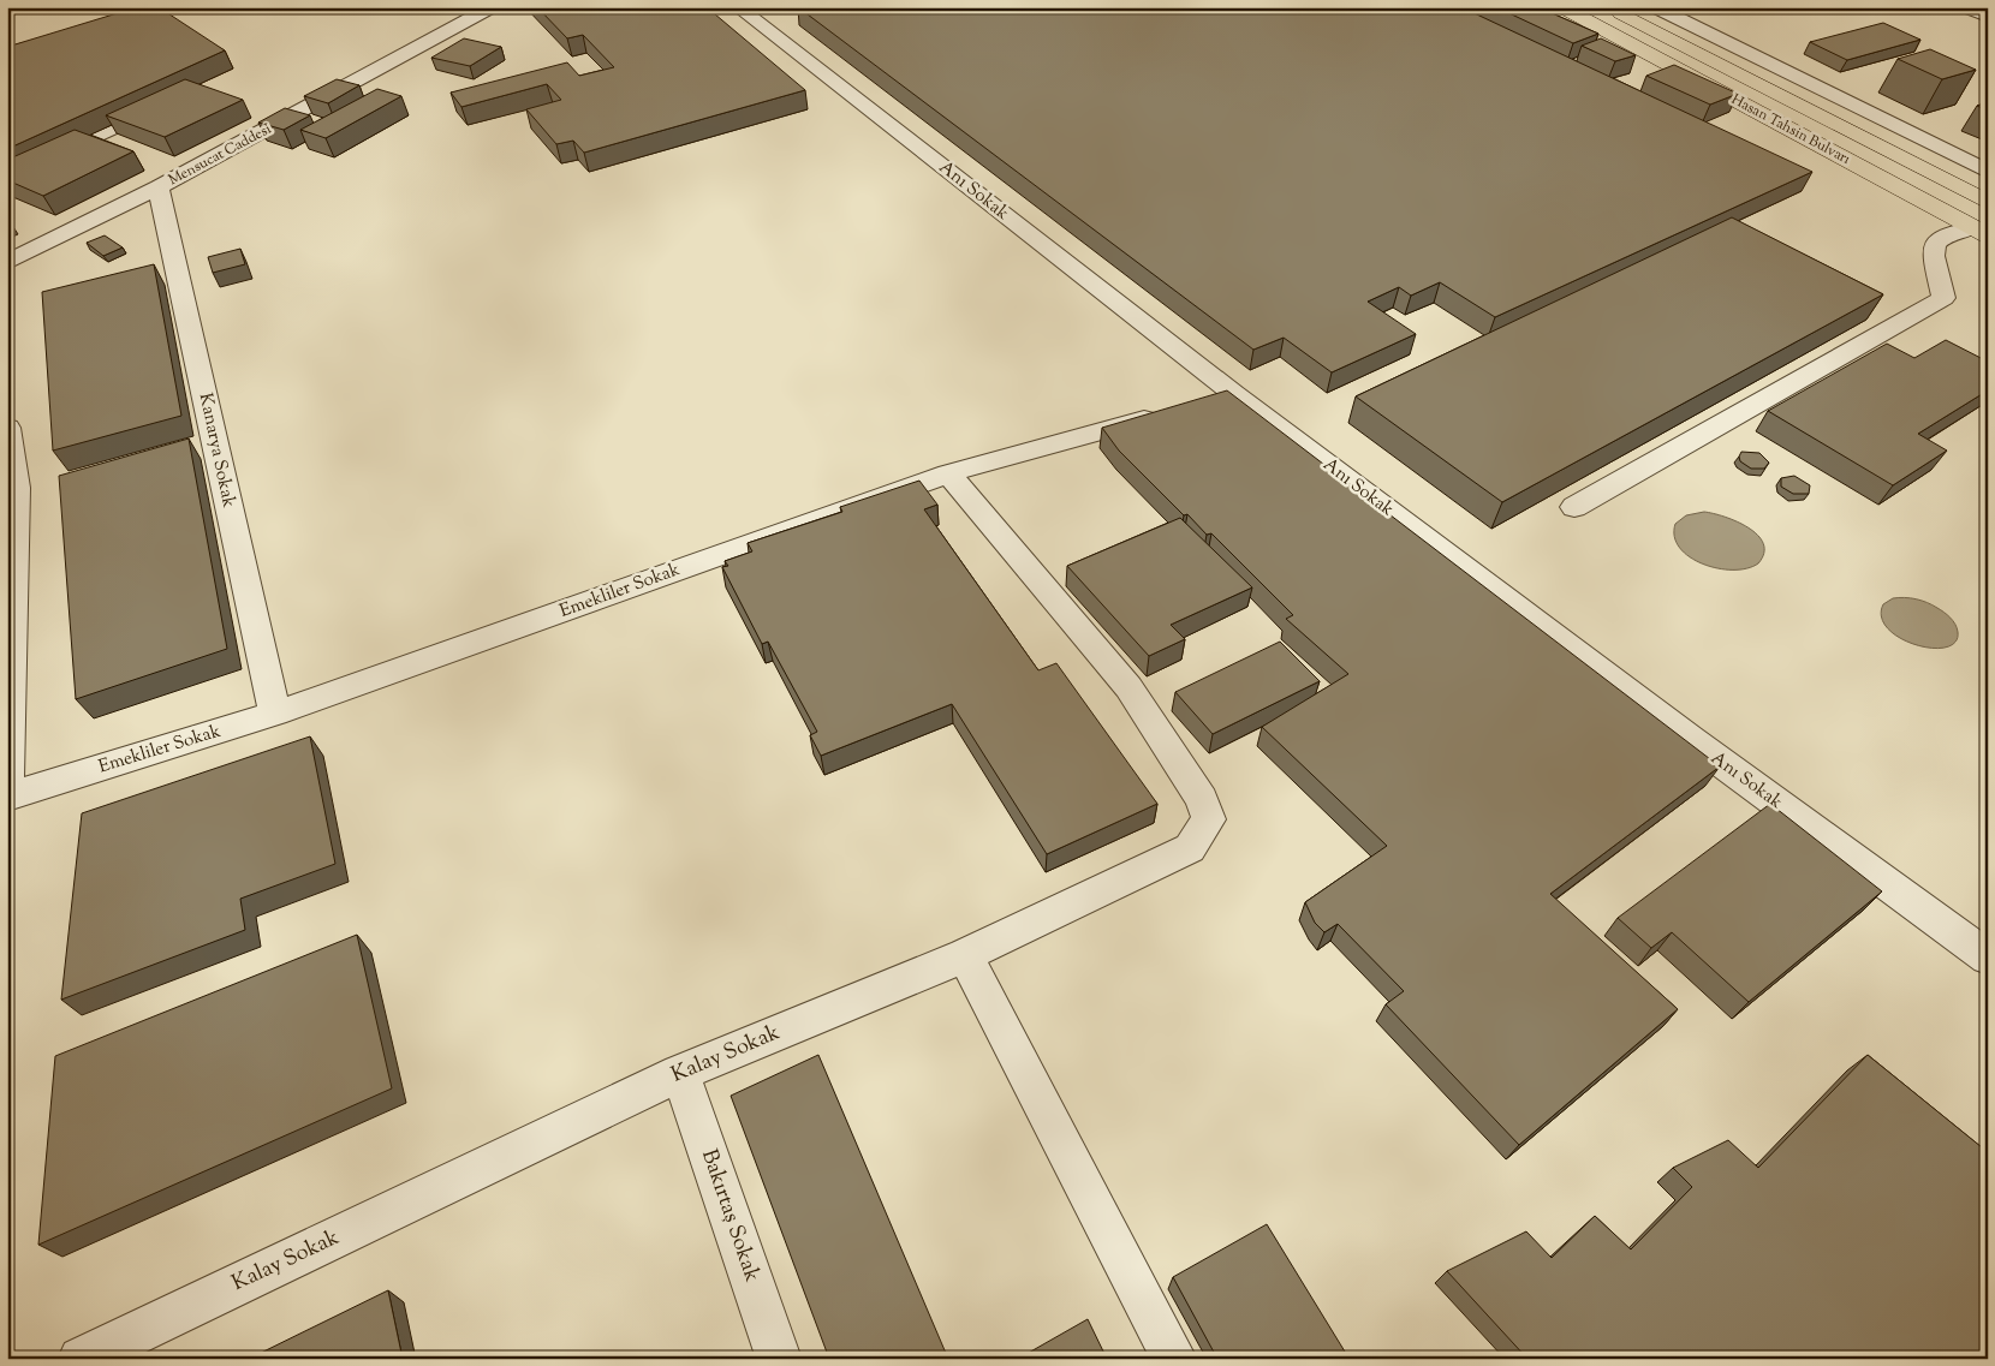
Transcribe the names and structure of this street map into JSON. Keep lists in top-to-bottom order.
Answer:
{
  "streets": {
    "main road": ["Hasan Tahsin Bulvarı"],
    "street": [
      "Mensucat Caddesi",
      "Anı Sokak",
      "Kanarya Sokak",
      "Emekliler Sokak",
      "Kalay Sokak",
      "Bakırtaş Sokak"
    ]
  },
  "crossings": [
    ["Mensucat Caddesi", "Kanarya Sokak"],
    ["Kanarya Sokak", "Emekliler Sokak"],
    ["Emekliler Sokak", "Kalay Sokak"],
    ["Kalay Sokak", "Bakırtaş Sokak"]
  ]
}
